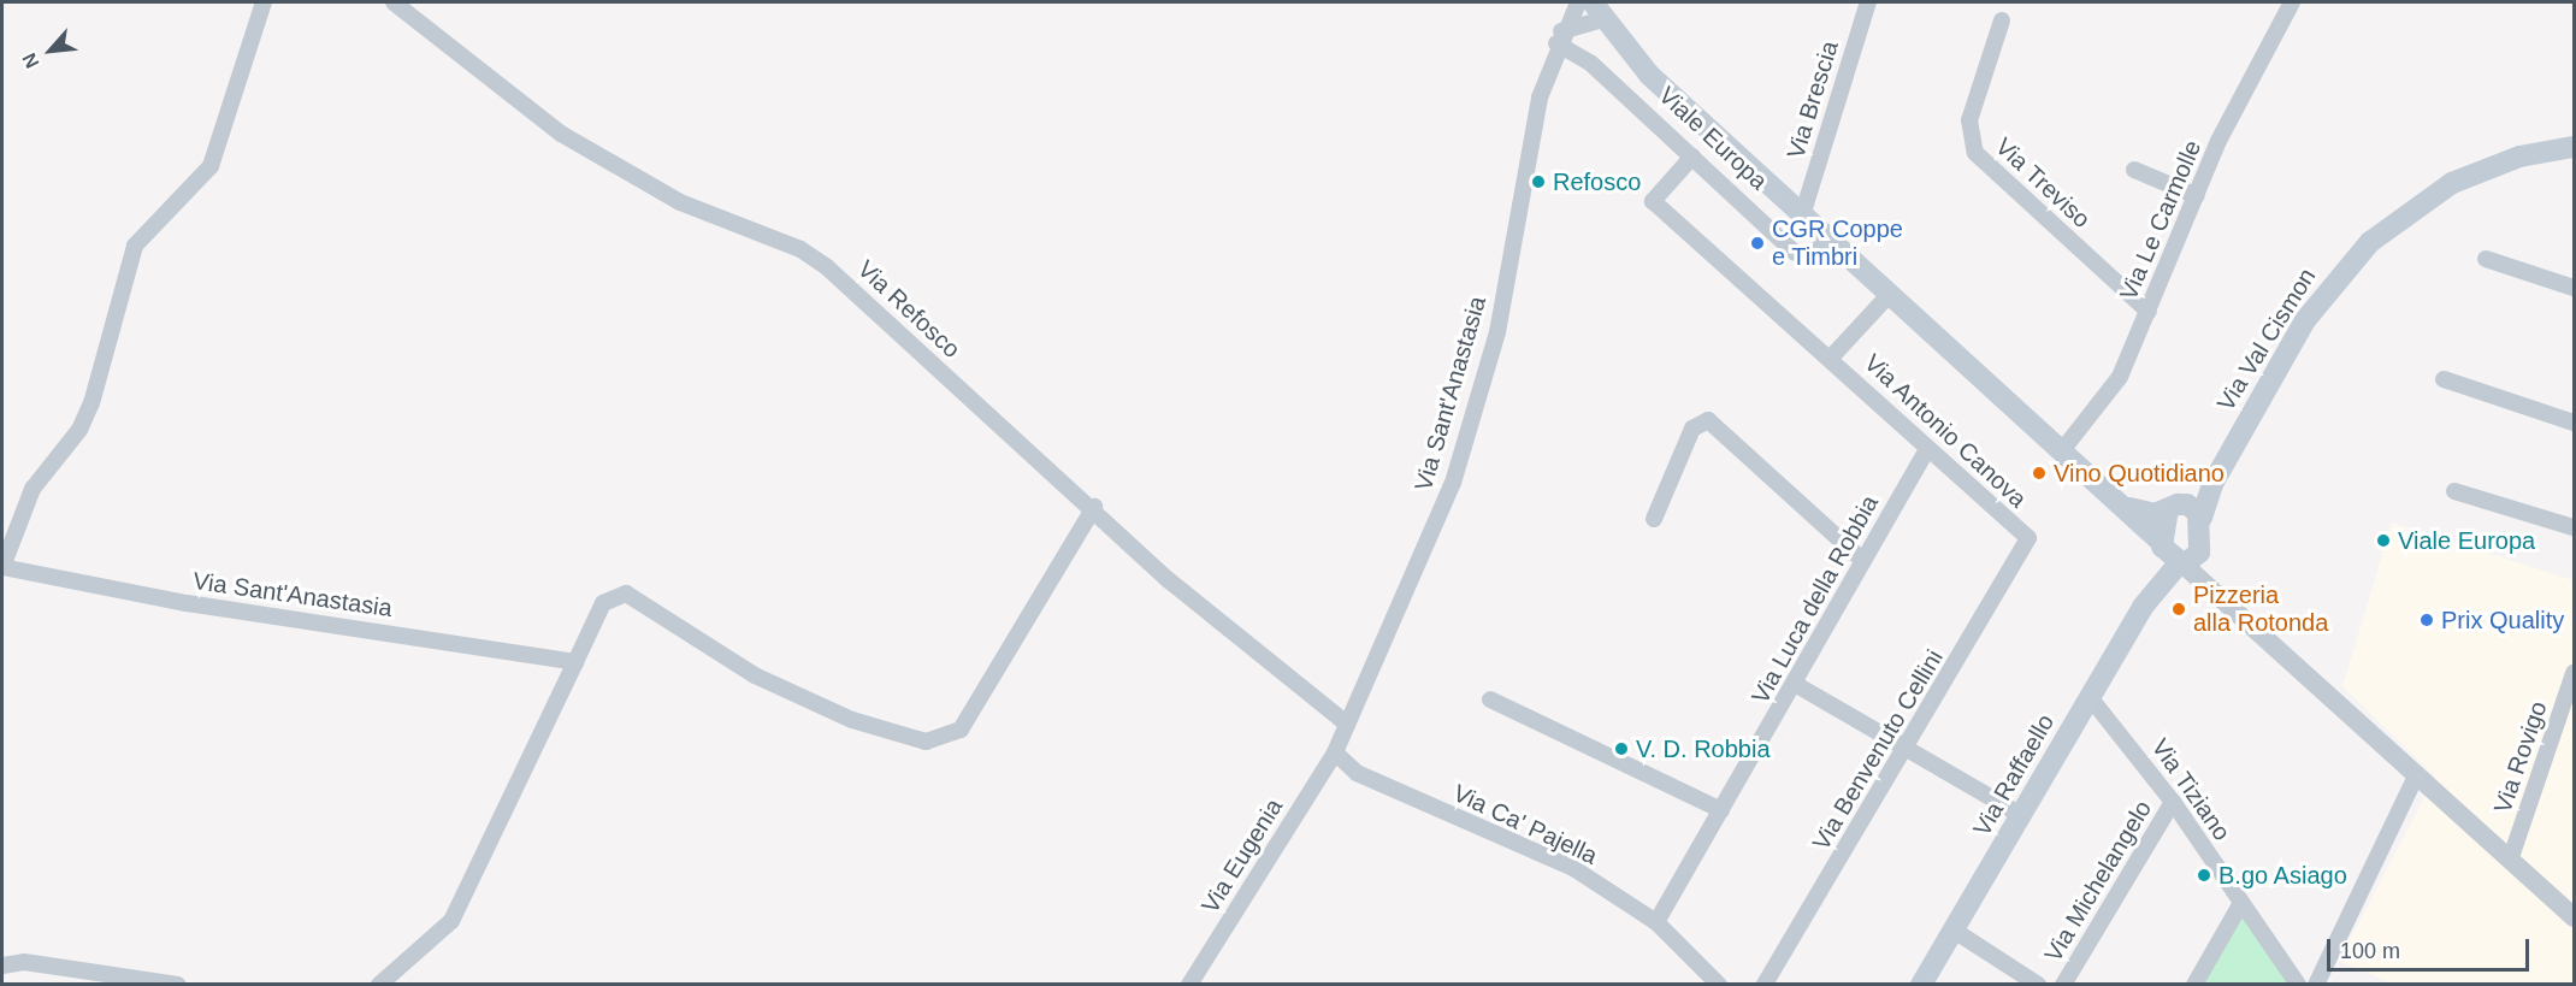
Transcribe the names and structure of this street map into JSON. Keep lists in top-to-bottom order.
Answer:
{
  "streets": {
    "main road": ["Viale Europa", "Via Val Cismon", "Via Raffaello"],
    "street": [
      "Via Brescia",
      "Via Treviso",
      "Via Le Carmolle",
      "Via Refosco",
      "Via Sant'Anastasia",
      "Via Antonio Canova",
      "Via Luca della Robbia",
      "Via Benvenuto Cellini",
      "Via Rovigo",
      "Via Tiziano",
      "Via Ca' Pajella",
      "Via Eugenia",
      "Via Michelangelo"
    ]
  },
  "crossings": [
    ["Via Brescia", "Viale Europa"],
    ["Viale Europa", "Via Le Carmolle"],
    ["Viale Europa", "Via Sant'Anastasia"],
    ["Viale Europa", "Via Antonio Canova"],
    ["Viale Europa", "Via Rovigo"],
    ["Viale Europa", "Via Raffaello"],
    ["Via Treviso", "Via Le Carmolle"],
    ["Via Refosco", "Via Sant'Anastasia"],
    ["Via Sant'Anastasia", "Via Ca' Pajella"],
    ["Via Sant'Anastasia", "Via Eugenia"],
    ["Via Antonio Canova", "Via Luca della Robbia"],
    ["Via Antonio Canova", "Via Benvenuto Cellini"],
    ["Via Luca della Robbia", "Via Ca' Pajella"],
    ["Via Raffaello", "Via Tiziano"],
    ["Via Tiziano", "Via Michelangelo"],
    ["Via Ca' Pajella", "Via Eugenia"]
  ],
  "places": [
    "Refosco",
    "CGR Coppe e Timbri",
    "Vino Quotidiano",
    "Viale Europa",
    "Pizzeria alla Rotonda",
    "Prix Quality",
    "V. D. Robbia",
    "B.go Asiago"
  ],
  "scale_bar": "100 m",
  "north": "bottom left"
}
